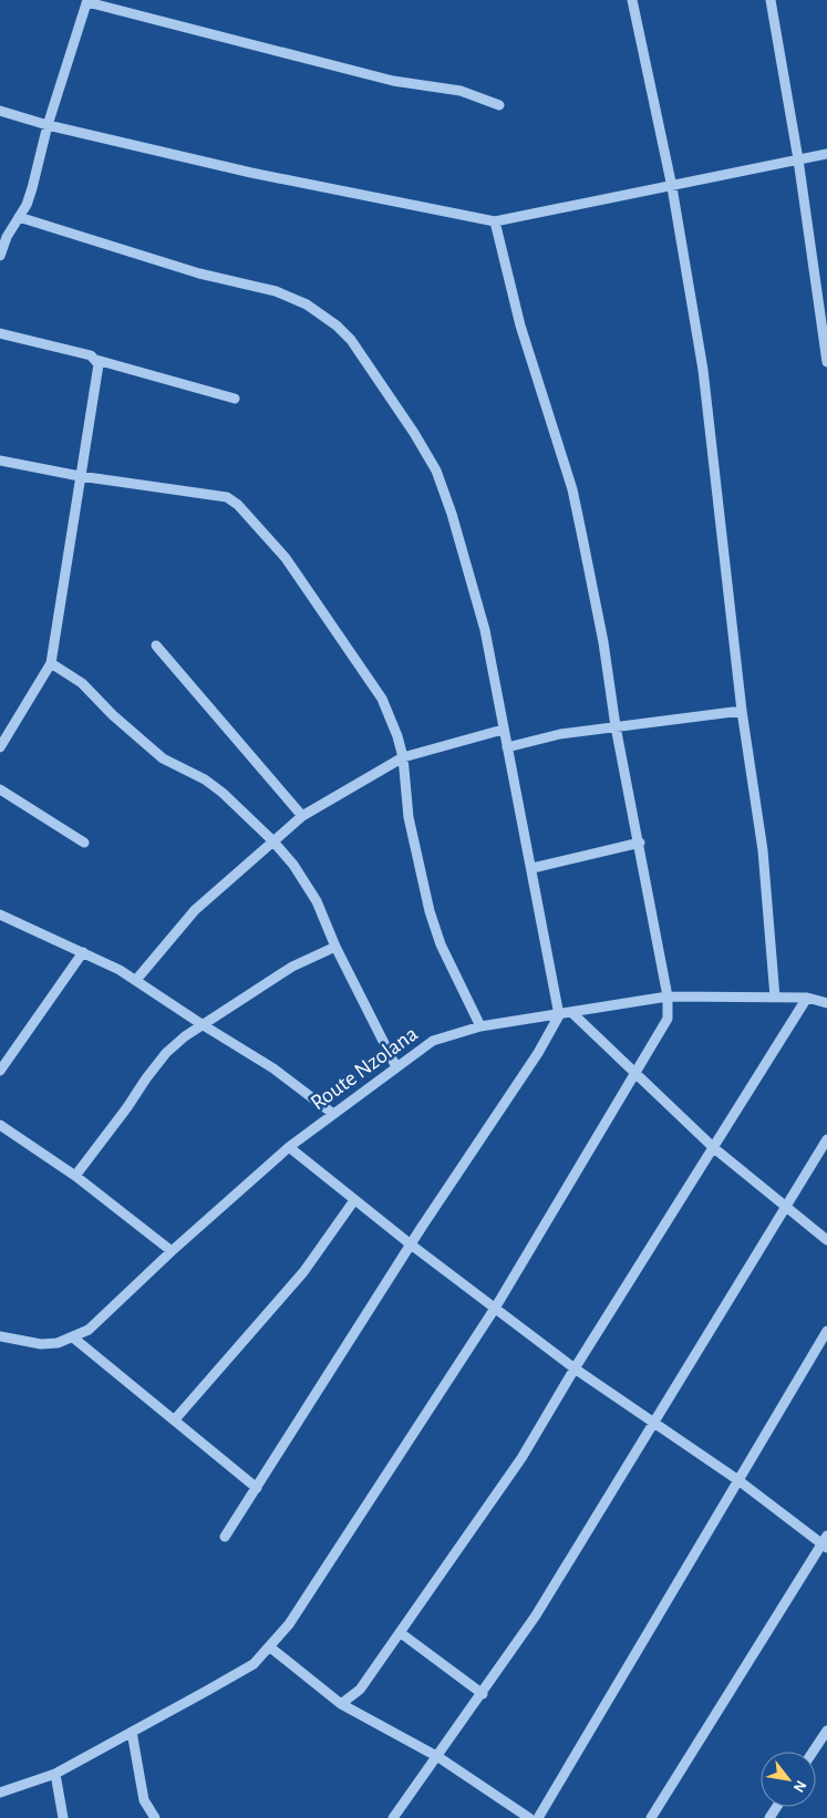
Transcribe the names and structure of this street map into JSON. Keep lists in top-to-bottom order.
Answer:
{
  "streets": {
    "street": ["Route Nzolana"]
  },
  "north": "bottom right"
}
